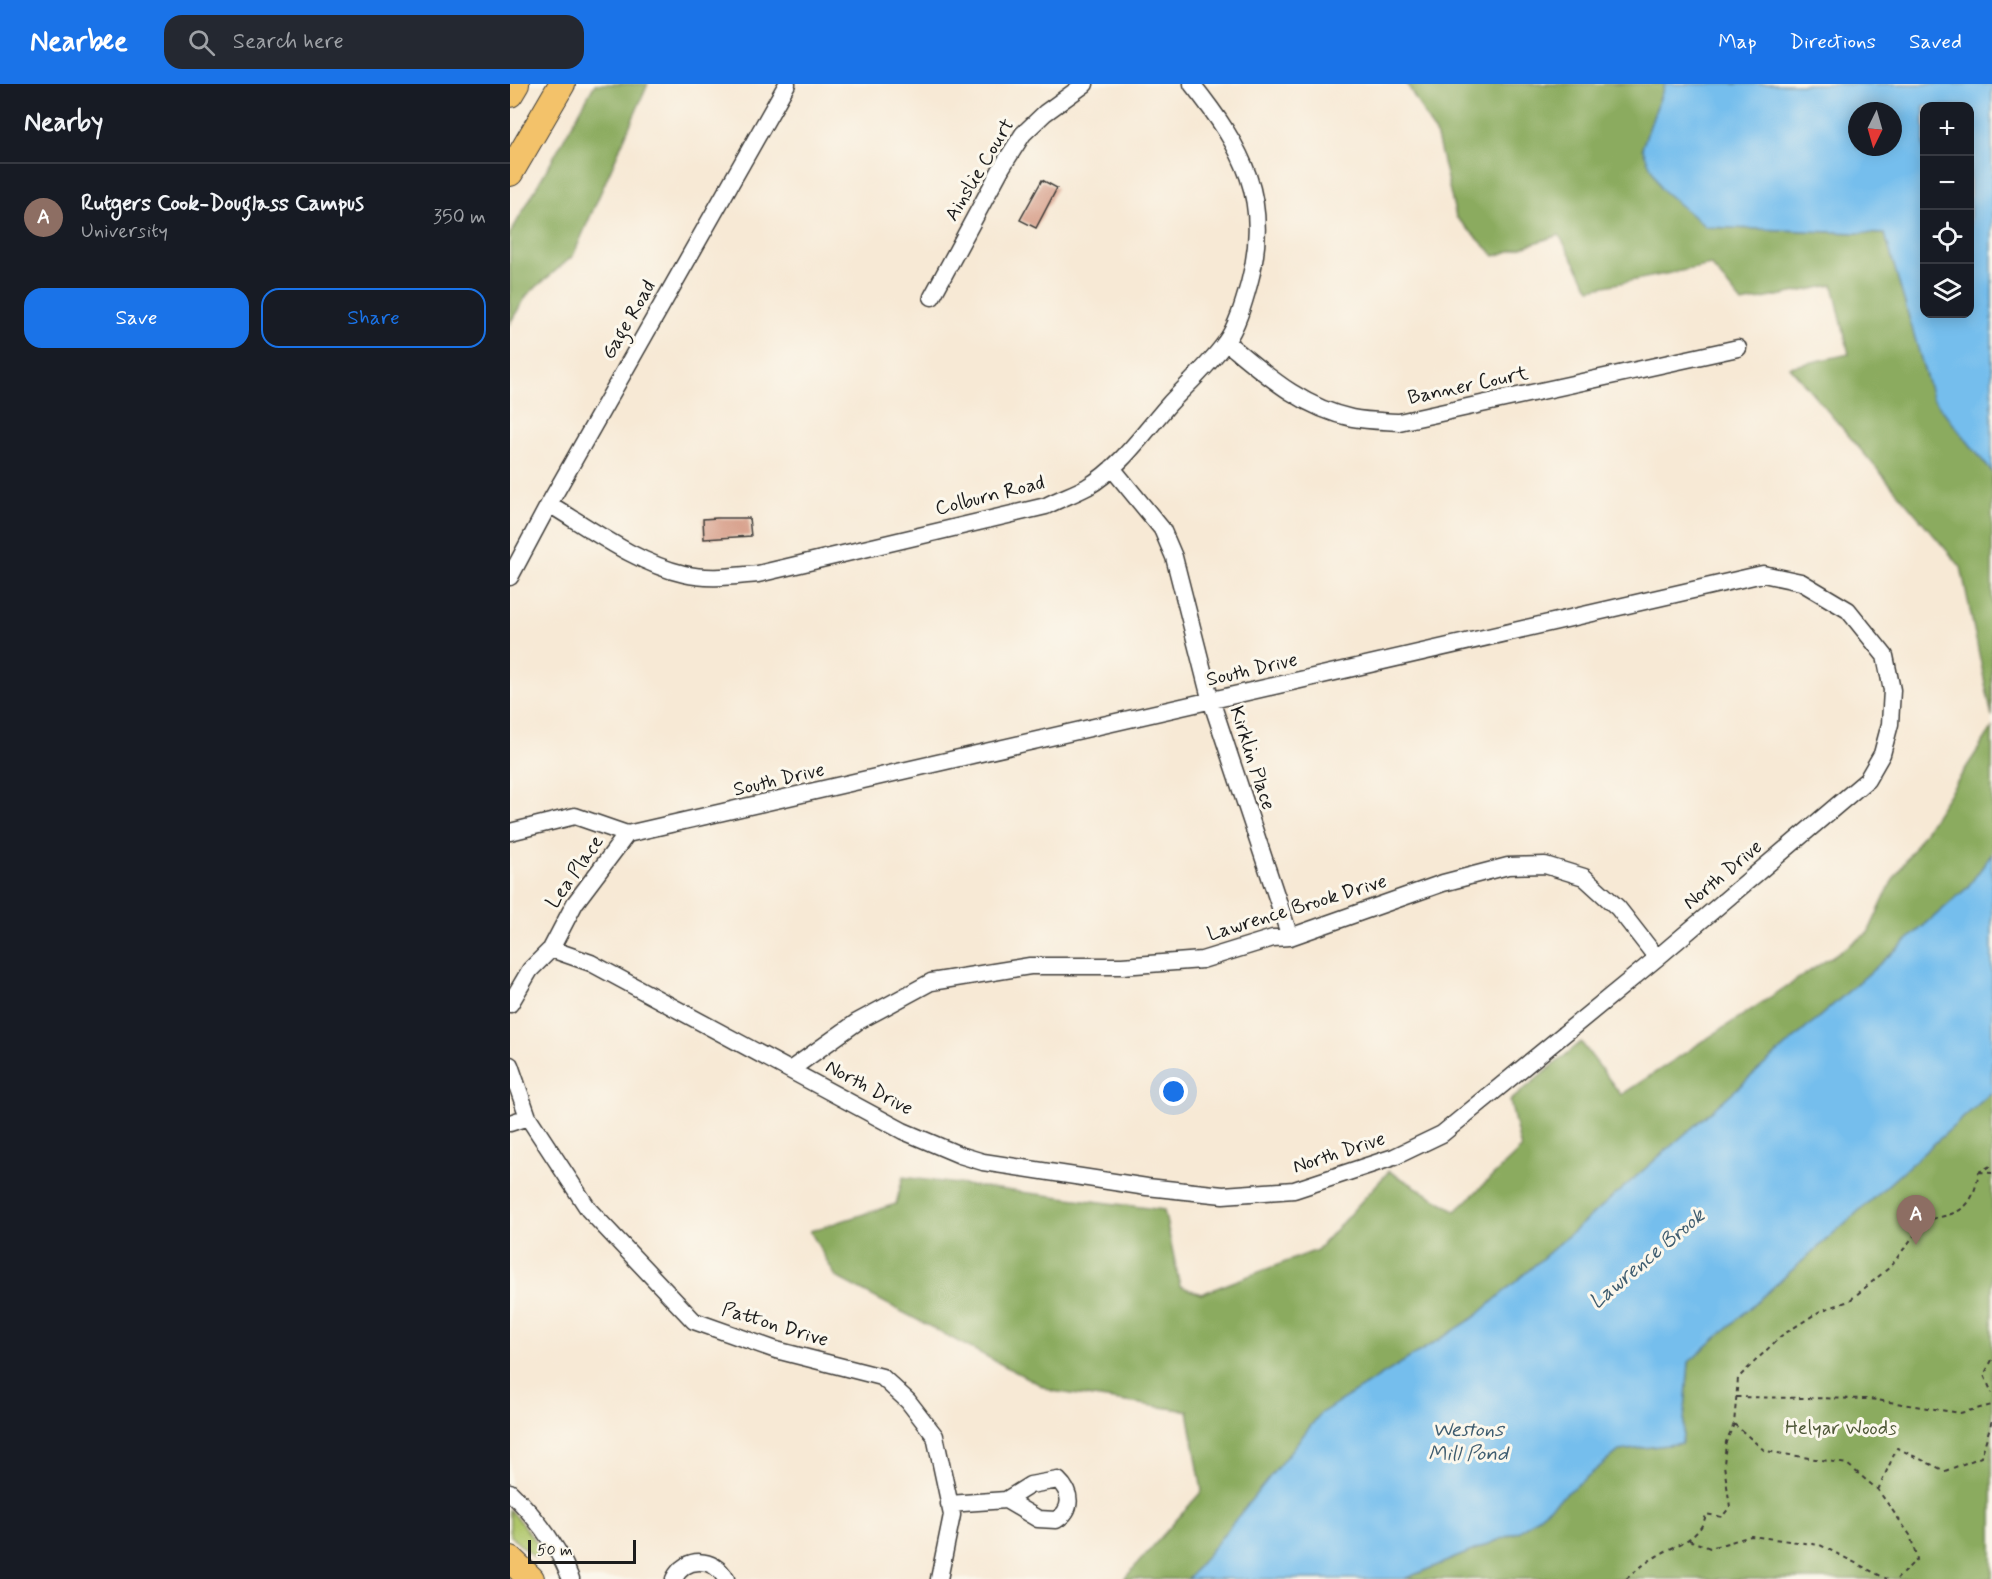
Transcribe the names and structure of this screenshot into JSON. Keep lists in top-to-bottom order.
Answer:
{
  "streets": {
    "street": [
      "Ainslie Court",
      "Gage Road",
      "Banner Court",
      "Colburn Road",
      "South Drive",
      "Kirklin Place",
      "Lea Place",
      "North Drive",
      "Lawrence Brook Drive",
      "Patton Drive"
    ]
  },
  "crossings": [
    ["Gage Road", "Colburn Road"],
    ["Banner Court", "Colburn Road"],
    ["Colburn Road", "Kirklin Place"],
    ["South Drive", "Kirklin Place"],
    ["South Drive", "Lea Place"],
    ["South Drive", "North Drive"],
    ["Kirklin Place", "Lawrence Brook Drive"],
    ["Lea Place", "North Drive"],
    ["North Drive", "Lawrence Brook Drive"]
  ],
  "water": ["Lawrence Brook", "Westons Mill Pond"],
  "parks": ["Helyar Woods"],
  "scale_bar": "50 m",
  "north": "bottom",
  "page": {
    "header": "Nearbee",
    "search": "Search here",
    "nav": ["Map", "Directions", "Saved"],
    "heading": "Nearby",
    "map_buttons": ["+", "−"],
    "list": [
      {
        "mark": "A",
        "name": "Rutgers Cook-Douglass Campus",
        "note": "University",
        "value": "350 m"
      }
    ],
    "buttons": ["Save", "Share"],
    "pins": "A",
    "scale": "50 m"
  }
}
